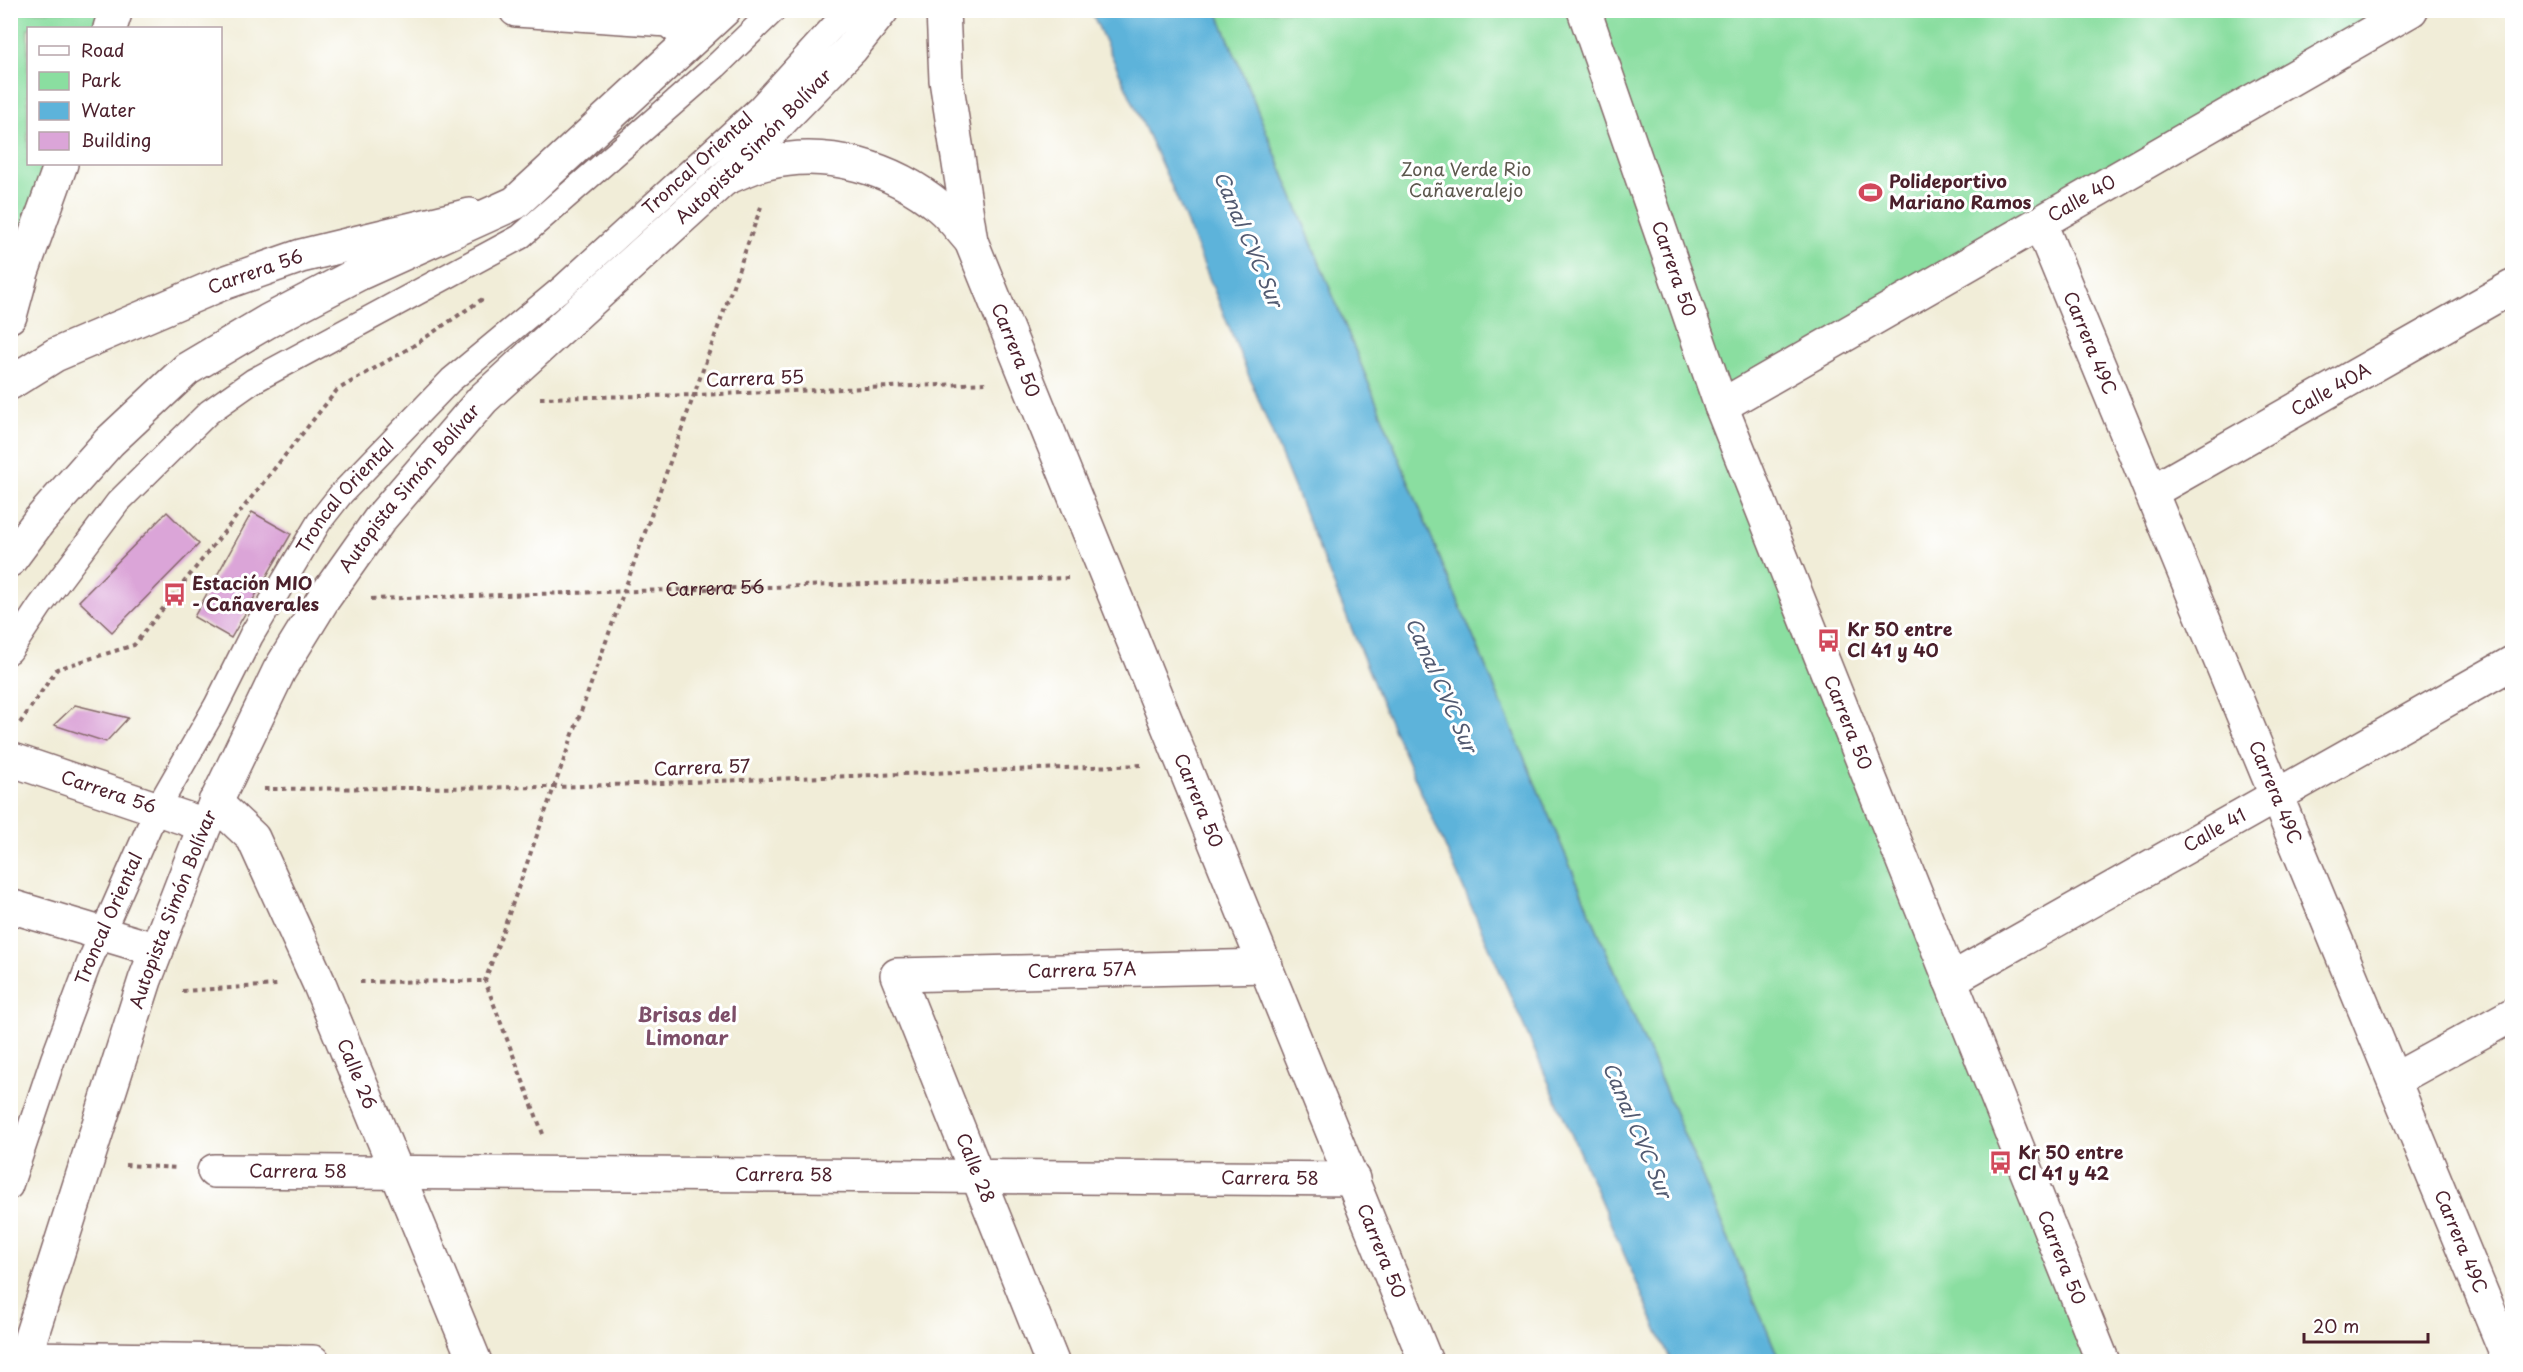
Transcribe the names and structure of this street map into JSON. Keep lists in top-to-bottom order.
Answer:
{
  "streets": {
    "main road": [
      "Autopista Simón Bolívar",
      "Calle 40",
      "Carrera 50",
      "Carrera 56",
      "Carrera 49C",
      "Calle 40A",
      "Calle 41",
      "Carrera 57A",
      "Calle 26",
      "Calle 28",
      "Carrera 58"
    ],
    "lane": ["Troncal Oriental"],
    "path": ["Carrera 55", "Carrera 57"]
  },
  "crossings": [
    ["Autopista Simón Bolívar", "Carrera 50"],
    ["Autopista Simón Bolívar", "Carrera 56"],
    ["Autopista Simón Bolívar", "Carrera 55"],
    ["Autopista Simón Bolívar", "Carrera 57"],
    ["Autopista Simón Bolívar", "Calle 26"],
    ["Troncal Oriental", "Carrera 56"],
    ["Calle 40", "Carrera 50"],
    ["Calle 40", "Carrera 49C"],
    ["Carrera 50", "Carrera 56"],
    ["Carrera 50", "Carrera 55"],
    ["Carrera 50", "Carrera 57"],
    ["Carrera 50", "Calle 41"],
    ["Carrera 50", "Carrera 57A"],
    ["Carrera 50", "Carrera 58"],
    ["Carrera 56", "Carrera 57"],
    ["Carrera 56", "Calle 26"],
    ["Carrera 49C", "Calle 40A"],
    ["Carrera 49C", "Calle 41"],
    ["Carrera 57", "Calle 26"],
    ["Carrera 57A", "Calle 28"],
    ["Calle 26", "Carrera 58"],
    ["Calle 28", "Carrera 58"]
  ],
  "districts": ["Brisas del Limonar"],
  "water": ["Canal CVC Sur"],
  "parks": ["Zona Verde Rio Cañaveralejo"],
  "places": {
    "sports": ["Polideportivo Mariano Ramos"],
    "bus stop": ["Estación MIO - Cañaverales", "Kr 50 entre Cl 41 y 40", "Kr 50 entre Cl 41 y 42"]
  },
  "legend": [
    "Road",
    "Park",
    "Water",
    "Building"
  ],
  "scale_bar": "20 m"
}
